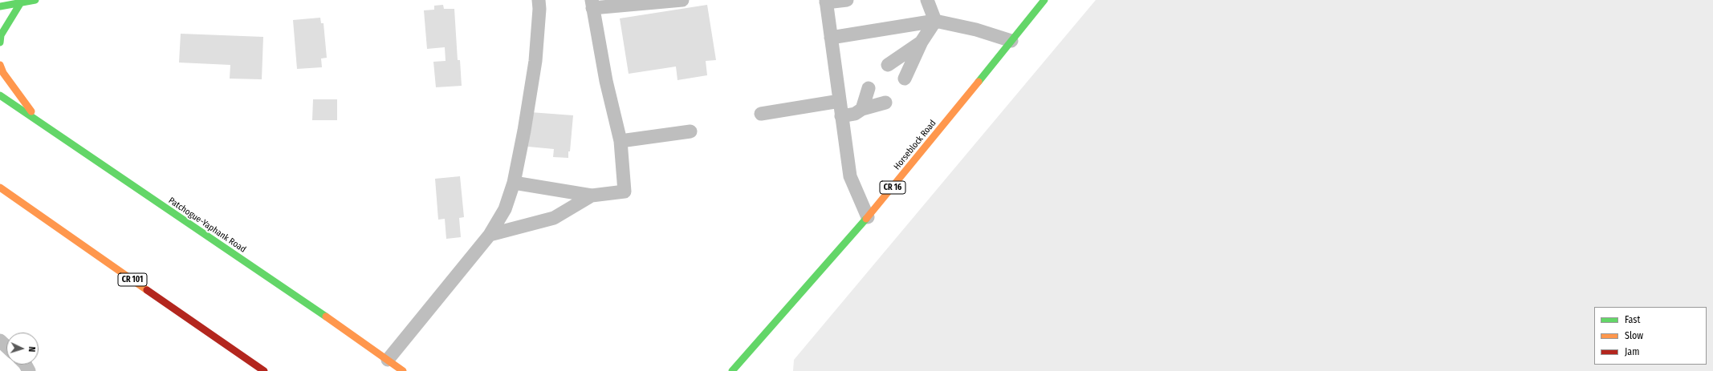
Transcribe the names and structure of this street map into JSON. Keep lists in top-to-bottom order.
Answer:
{
  "streets": {
    "main road": [
      "Horseblock Road",
      "CR 16",
      "Patchogue-Yaphank Road",
      "CR 101"
    ]
  },
  "legend": ["Fast", "Slow", "Jam"],
  "north": "right"
}
